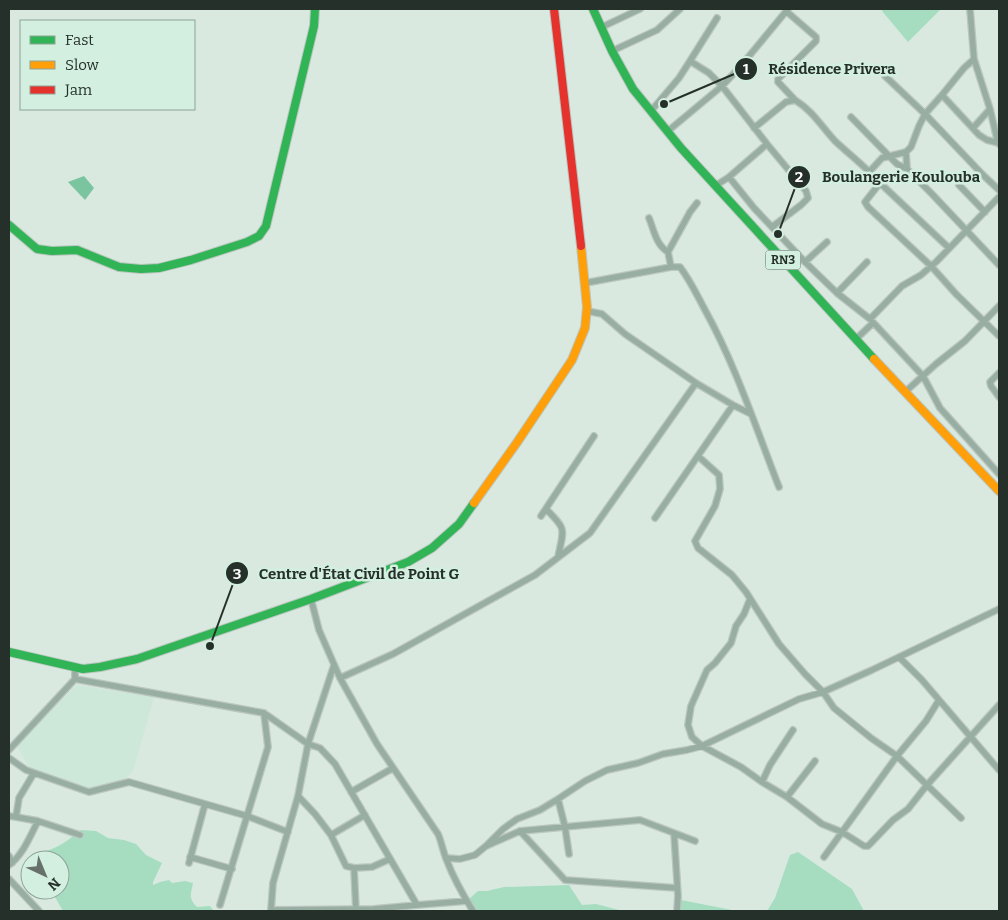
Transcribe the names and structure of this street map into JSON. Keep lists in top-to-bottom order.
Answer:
{
  "streets": {
    "main road": ["RN3"]
  },
  "places": ["Résidence Privera", "Boulangerie Koulouba", "Centre d'État Civil de Point G"],
  "legend": ["Fast", "Slow", "Jam"],
  "north": "bottom right"
}
